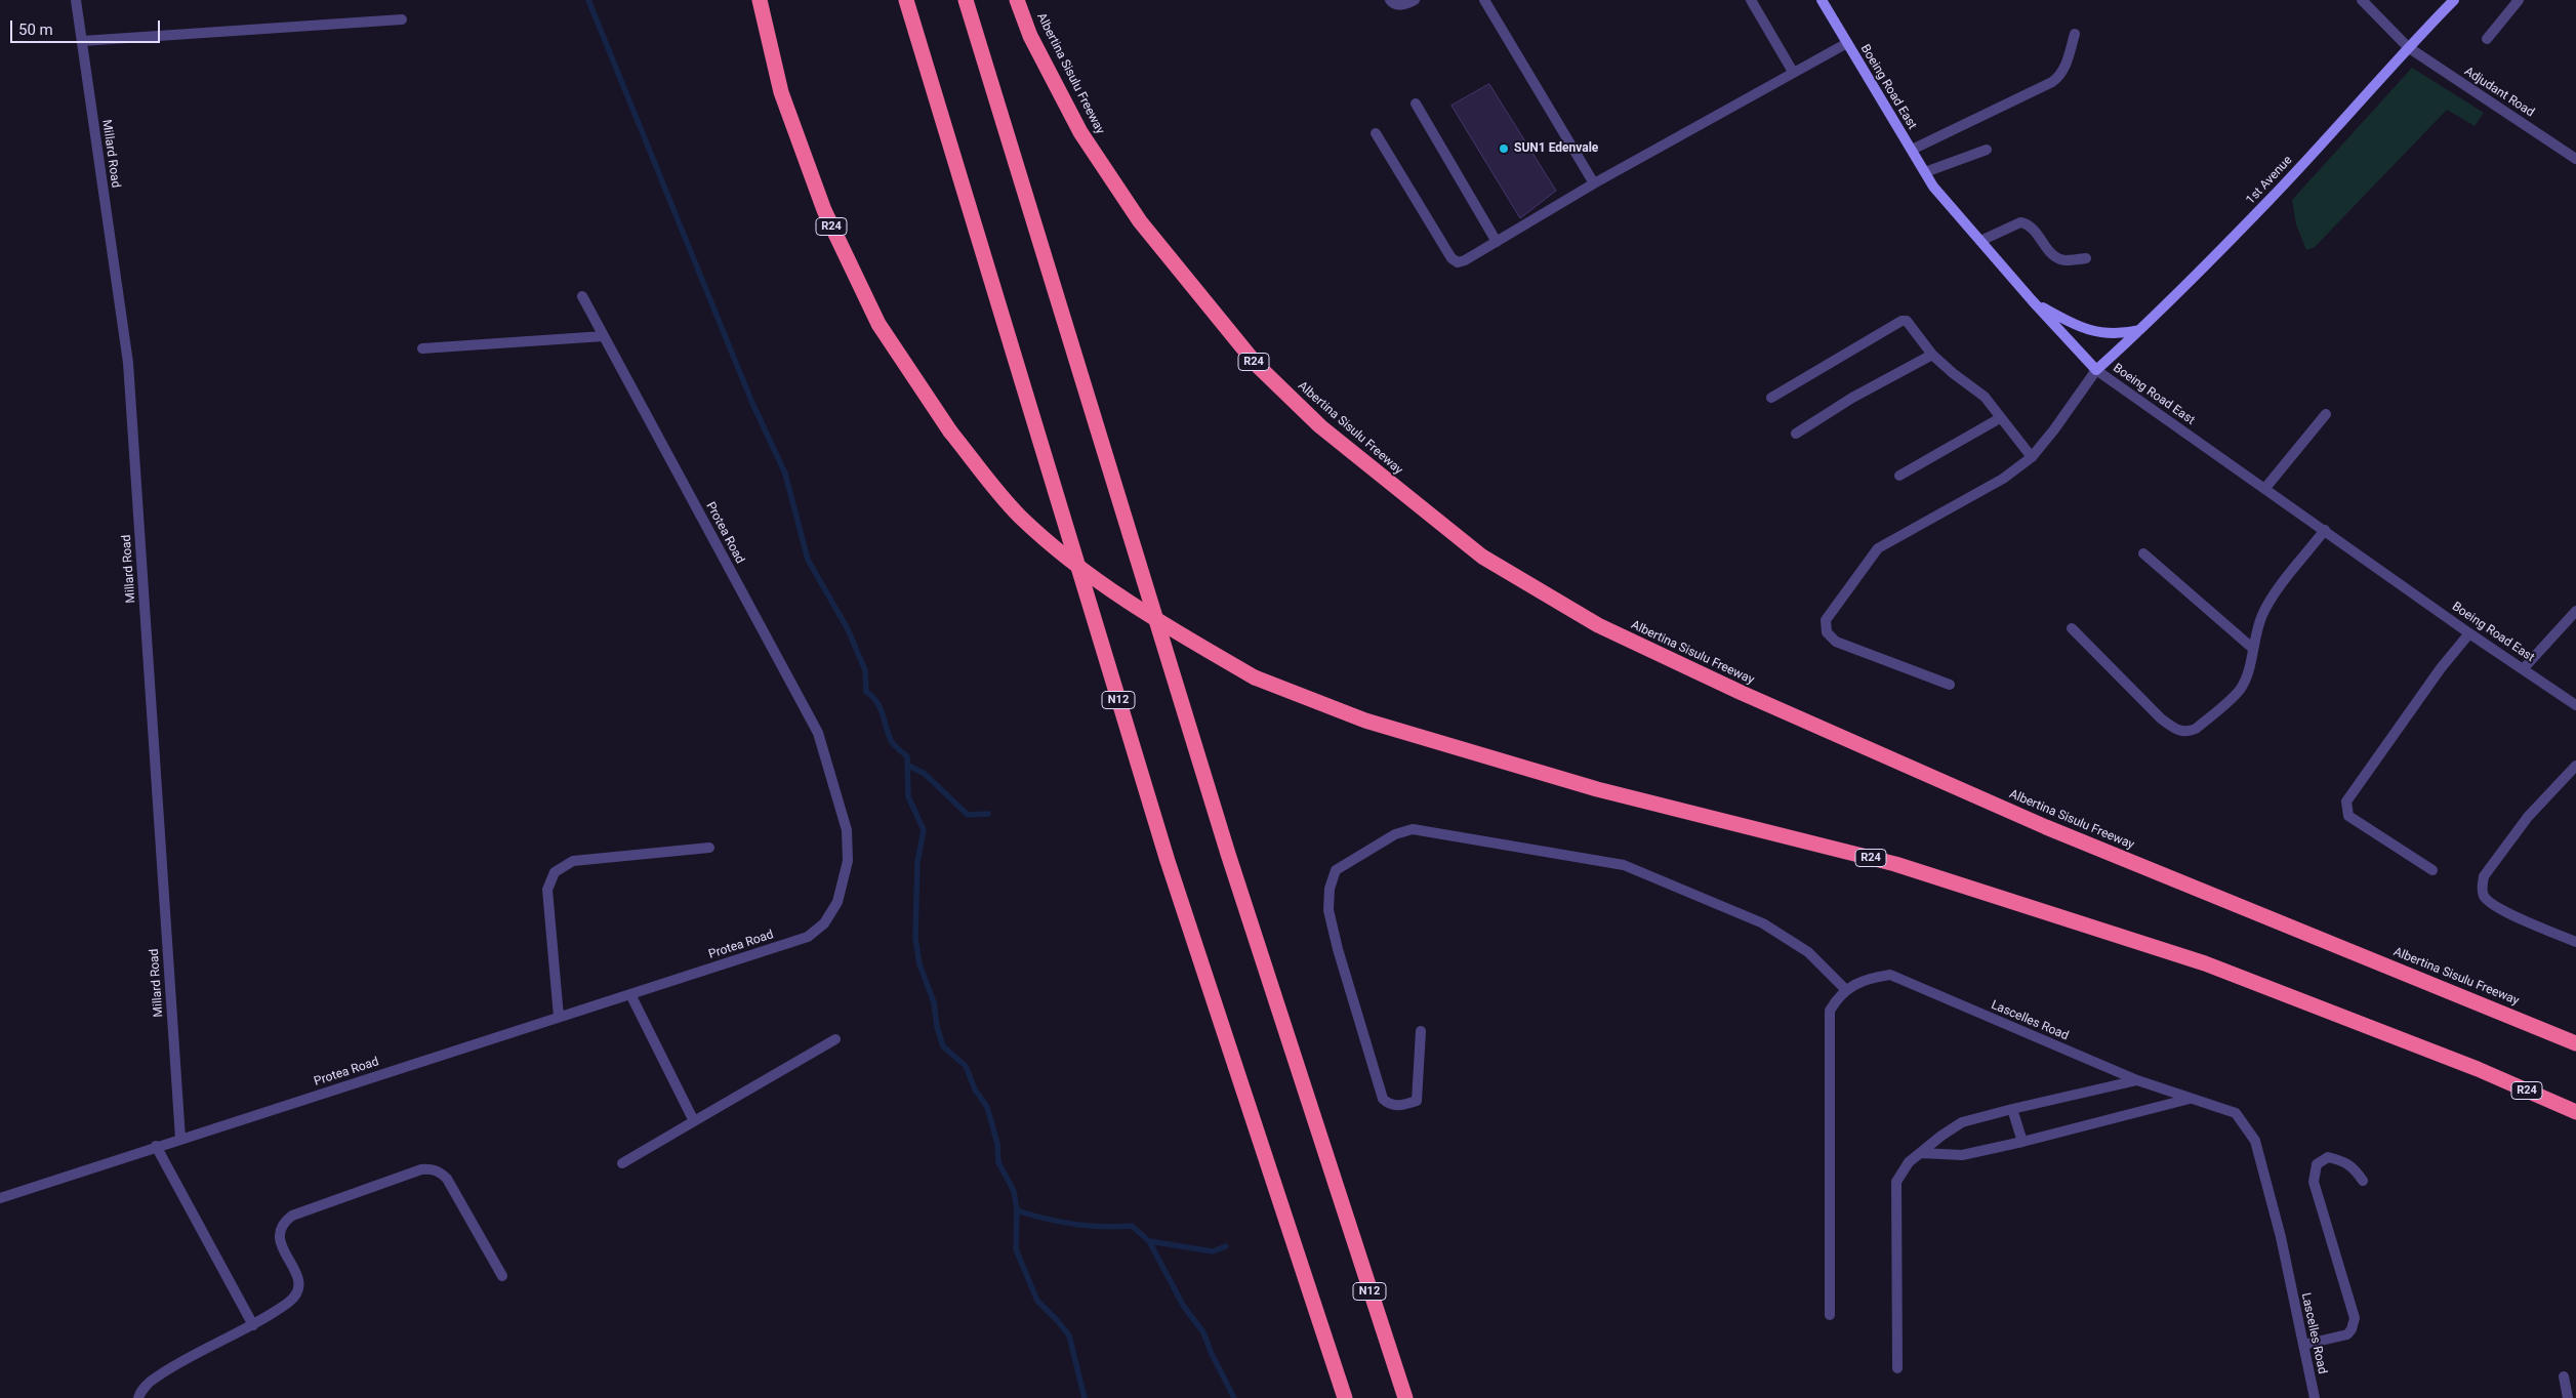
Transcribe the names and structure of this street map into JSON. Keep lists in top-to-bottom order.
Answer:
{
  "streets": {
    "highway": ["Albertina Sisulu Freeway", "R24", "N12"],
    "main road": ["Boeing Road East", "1st Avenue"],
    "street": [
      "Adjudant Road",
      "Millard Road",
      "Protea Road",
      "Lascelles Road"
    ]
  },
  "crossings": [
    ["Boeing Road East", "1st Avenue"],
    ["Adjudant Road", "1st Avenue"],
    ["Millard Road", "Protea Road"]
  ],
  "places": ["SUN1 Edenvale"],
  "scale_bar": "50 m"
}
